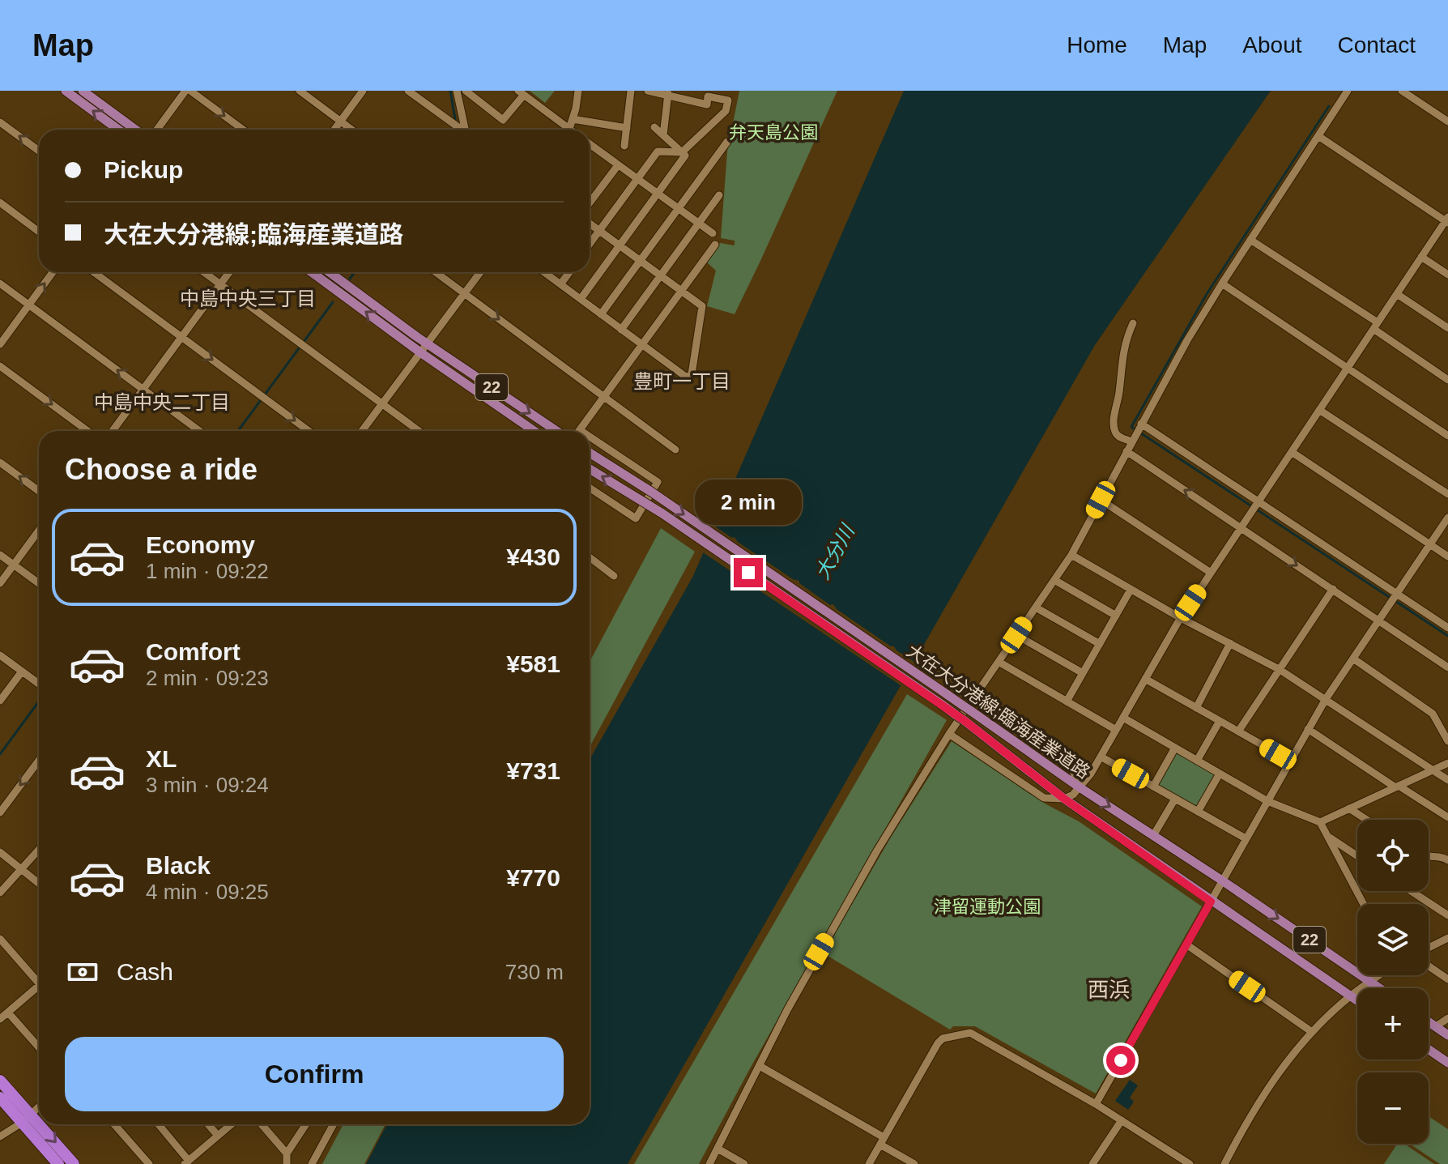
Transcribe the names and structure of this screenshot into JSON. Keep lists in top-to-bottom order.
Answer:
{
  "streets": {
    "main road": ["22", "大在大分港線;臨海産業道路"]
  },
  "districts": [
    "中島中央三丁目",
    "豊町一丁目",
    "中島中央二丁目",
    "西浜"
  ],
  "water": ["大分川"],
  "parks": ["弁天島公園", "津留運動公園"],
  "page": {
    "header": "Map",
    "nav": [
      "Home",
      "Map",
      "About",
      "Contact"
    ],
    "banner": ["Pickup", "大在大分港線;臨海産業道路"],
    "heading": "Choose a ride",
    "bubble": "2 min",
    "list": [
      {
        "name": "Economy",
        "note": "1 min · 09:22",
        "value": "¥430"
      },
      {
        "name": "Comfort",
        "note": "2 min · 09:23",
        "value": "¥581"
      },
      {
        "name": "XL",
        "note": "3 min · 09:24",
        "value": "¥731"
      },
      {
        "name": "Black",
        "note": "4 min · 09:25",
        "value": "¥770"
      }
    ],
    "map_buttons": ["+", "−"],
    "pay": ["Cash", "730 m"],
    "buttons": "Confirm"
  }
}
